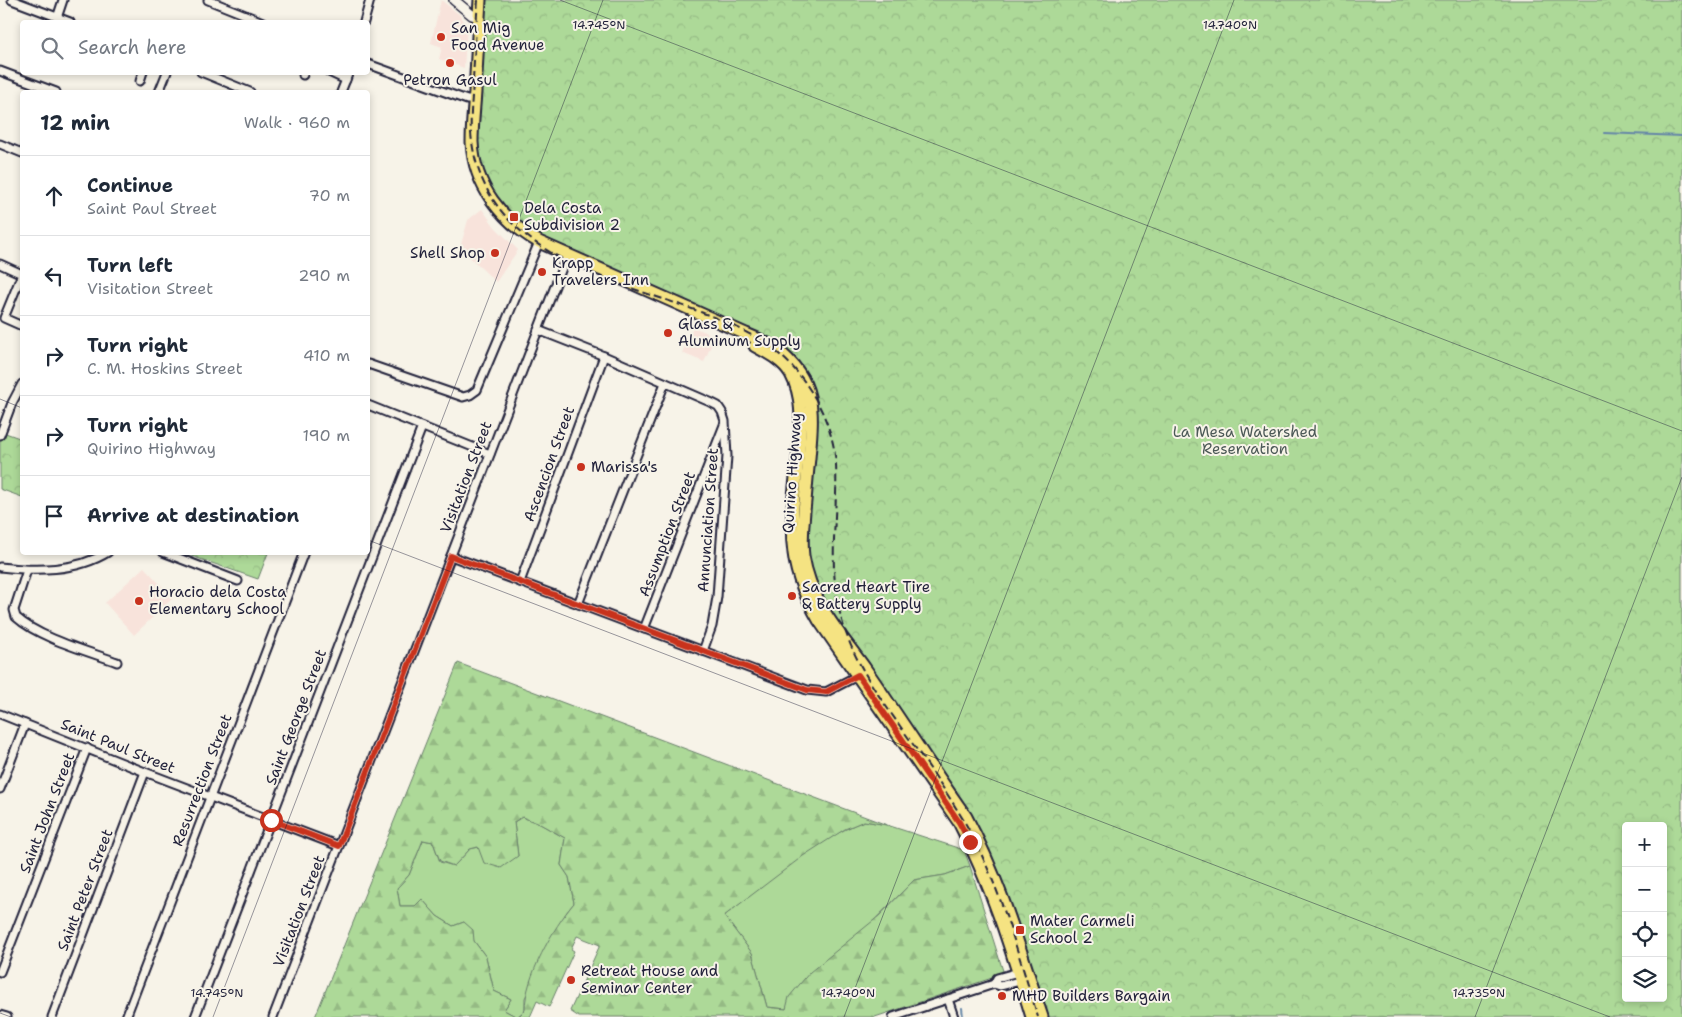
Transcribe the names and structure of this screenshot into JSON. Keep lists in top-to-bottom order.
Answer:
{
  "streets": {
    "main road": ["Quirino Highway"],
    "street": [
      "Ascencion Street",
      "Visitation Street",
      "Annunciation Street",
      "Assumption Street",
      "Saint George Street",
      "Saint Paul Street",
      "Resurrection Street",
      "Saint John Street",
      "Saint Peter Street"
    ]
  },
  "crossings": [
    ["Quirino Highway", "Visitation Street"],
    ["Visitation Street", "Saint Paul Street"],
    ["Annunciation Street", "Assumption Street"],
    ["Saint George Street", "Saint Paul Street"],
    ["Saint Paul Street", "Resurrection Street"],
    ["Saint Paul Street", "Saint John Street"],
    ["Saint Paul Street", "Saint Peter Street"]
  ],
  "parks": ["La Mesa Watershed Reservation"],
  "places": {
    "other": [
      "San Mig Food Avenue",
      "Petron Gasul",
      "Shell Shop",
      "Krapp Travelers Inn",
      "Glass & Aluminum Supply",
      "Marissa's",
      "Sacred Heart Tire & Battery Supply",
      "Horacio dela Costa Elementary School",
      "Retreat House and Seminar Center",
      "MHD Builders Bargain"
    ],
    "transit": ["Dela Costa Subdivision 2", "Mater Carmeli School 2"]
  },
  "page": {
    "search": "Search here",
    "heading": ["12 min", "Walk · 960 m"],
    "list": [
      ["Continue", "Saint Paul Street", "70 m"],
      ["Turn left", "Visitation Street", "290 m"],
      ["Turn right", "C. M. Hoskins Street", "410 m"],
      ["Turn right", "Quirino Highway", "190 m"],
      "Arrive at destination"
    ],
    "map_buttons": ["+", "−"]
  },
  "coordinates": ["14.745°N", "14.740°N", "14.735°N"]
}
